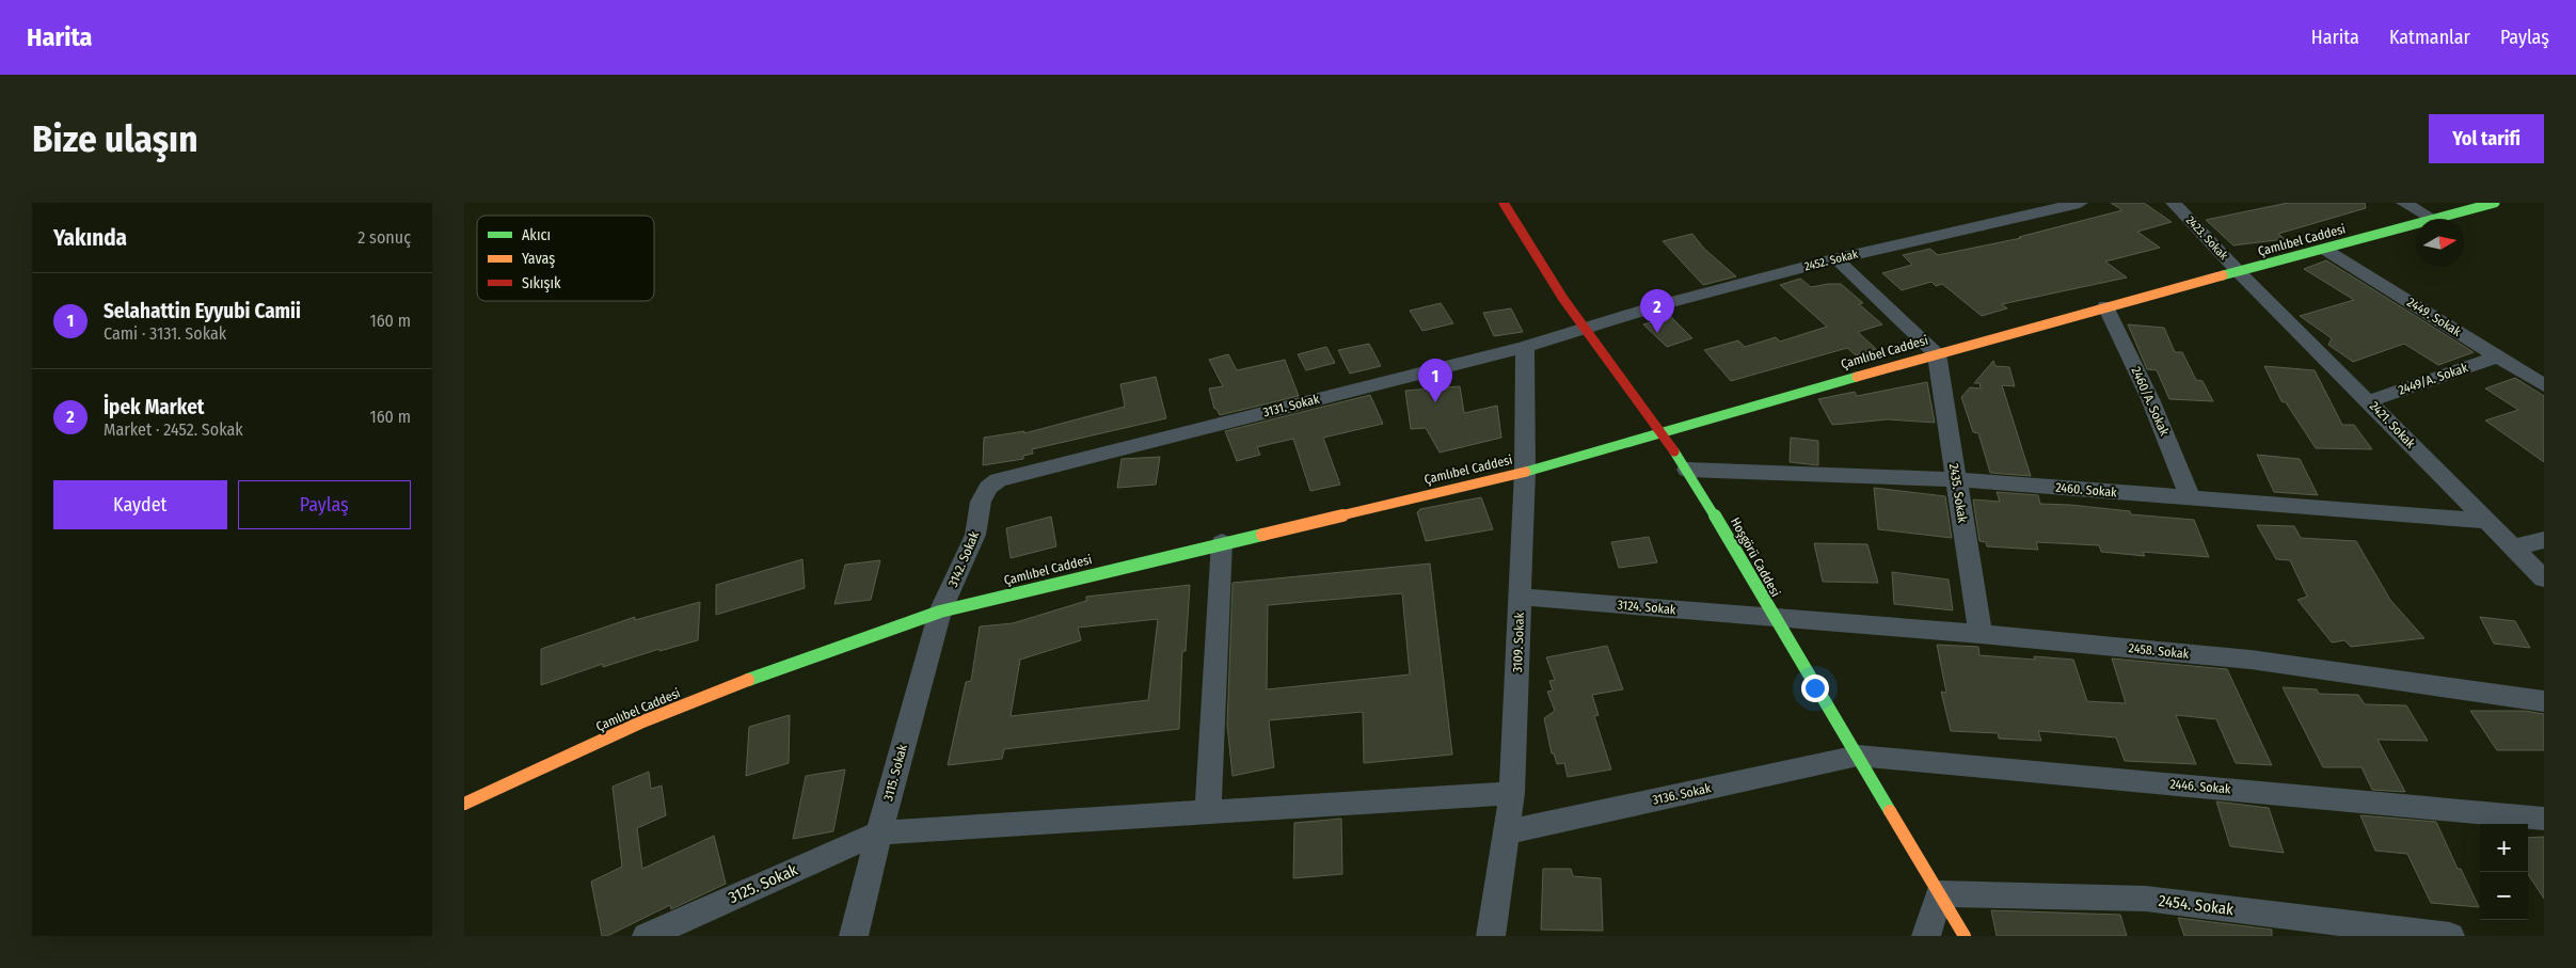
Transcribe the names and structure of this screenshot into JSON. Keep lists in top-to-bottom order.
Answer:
{
  "streets": {
    "street": [
      "2423. Sokak",
      "Çamlıbel Caddesi",
      "2452. Sokak",
      "2449. Sokak",
      "2449/A. Sokak",
      "2460/A. Sokak",
      "3131. Sokak",
      "2421. Sokak",
      "2460. Sokak",
      "2435. Sokak",
      "Hoşgörü Caddesi",
      "3142. Sokak",
      "3124. Sokak",
      "3109. Sokak",
      "2458. Sokak",
      "3115. Sokak",
      "2446. Sokak",
      "3136. Sokak",
      "3125. Sokak",
      "2454. Sokak"
    ]
  },
  "crossings": [
    ["2423. Sokak", "Çamlıbel Caddesi"],
    ["2423. Sokak", "2421. Sokak"],
    ["Çamlıbel Caddesi", "2449. Sokak"],
    ["Çamlıbel Caddesi", "2460/A. Sokak"],
    ["Çamlıbel Caddesi", "2421. Sokak"],
    ["Çamlıbel Caddesi", "2435. Sokak"],
    ["Çamlıbel Caddesi", "Hoşgörü Caddesi"],
    ["Çamlıbel Caddesi", "3142. Sokak"],
    ["Çamlıbel Caddesi", "3109. Sokak"],
    ["Çamlıbel Caddesi", "3115. Sokak"],
    ["2452. Sokak", "3131. Sokak"],
    ["2452. Sokak", "Hoşgörü Caddesi"],
    ["2449. Sokak", "2449/A. Sokak"],
    ["2449/A. Sokak", "2421. Sokak"],
    ["2460/A. Sokak", "2460. Sokak"],
    ["3131. Sokak", "Hoşgörü Caddesi"],
    ["3131. Sokak", "3142. Sokak"],
    ["3131. Sokak", "3109. Sokak"],
    ["2421. Sokak", "2460. Sokak"],
    ["2460. Sokak", "2435. Sokak"],
    ["2460. Sokak", "Hoşgörü Caddesi"],
    ["2435. Sokak", "2458. Sokak"],
    ["Hoşgörü Caddesi", "3124. Sokak"],
    ["Hoşgörü Caddesi", "2458. Sokak"],
    ["Hoşgörü Caddesi", "2446. Sokak"],
    ["Hoşgörü Caddesi", "3136. Sokak"],
    ["Hoşgörü Caddesi", "2454. Sokak"],
    ["3142. Sokak", "3115. Sokak"],
    ["3124. Sokak", "3109. Sokak"],
    ["3124. Sokak", "2458. Sokak"],
    ["3109. Sokak", "3136. Sokak"],
    ["3115. Sokak", "3125. Sokak"],
    ["2446. Sokak", "3136. Sokak"]
  ],
  "legend": ["Akıcı", "Yavaş", "Sıkışık"],
  "north": "right",
  "page": {
    "header": "Harita",
    "nav": ["Harita", "Katmanlar", "Paylaş"],
    "buttons": [
      "Yol tarifi",
      ["Kaydet", "Paylaş"]
    ],
    "title": "Bize ulaşın",
    "heading": ["Yakında", "2 sonuç"],
    "list": [
      {
        "mark": "1",
        "name": "Selahattin Eyyubi Camii",
        "note": "Cami · 3131. Sokak",
        "value": "160 m"
      },
      {
        "mark": "2",
        "name": "İpek Market",
        "note": "Market · 2452. Sokak",
        "value": "160 m"
      }
    ],
    "pins": ["2", "1"],
    "map_buttons": ["+", "−"]
  }
}
